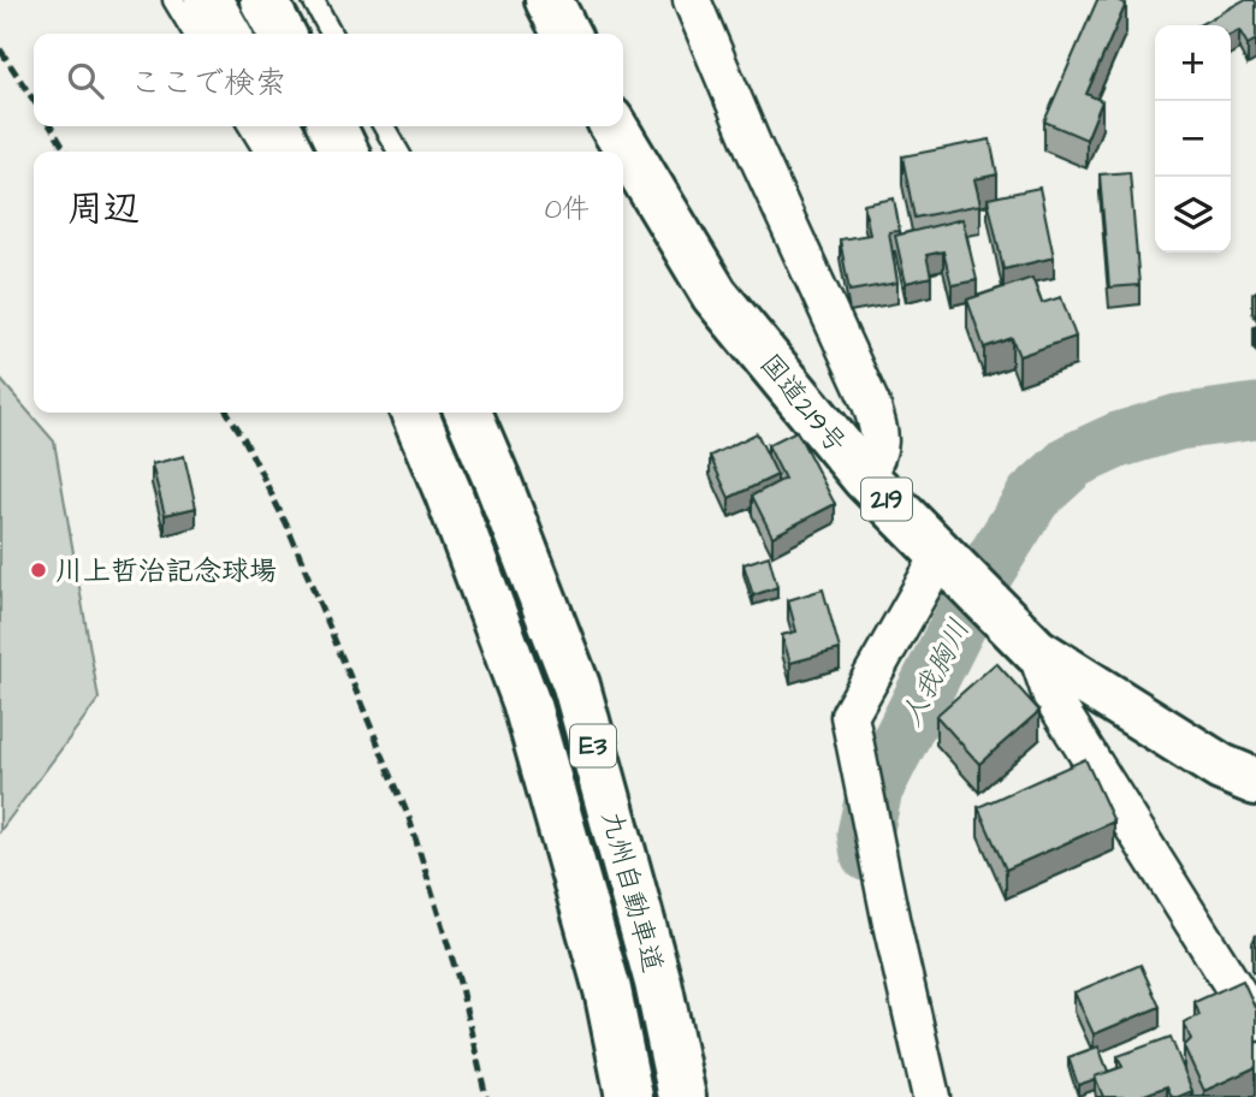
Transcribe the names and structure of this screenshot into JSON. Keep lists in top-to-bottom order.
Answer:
{
  "streets": {
    "highway": [
      "国道219号",
      "219",
      "E3",
      "九州自動車道"
    ]
  },
  "water": ["人我胸川"],
  "places": ["川上哲治記念球場"],
  "page": {
    "map_buttons": ["+", "−"],
    "search": "ここで検索",
    "heading": ["周辺", "0件"]
  }
}
